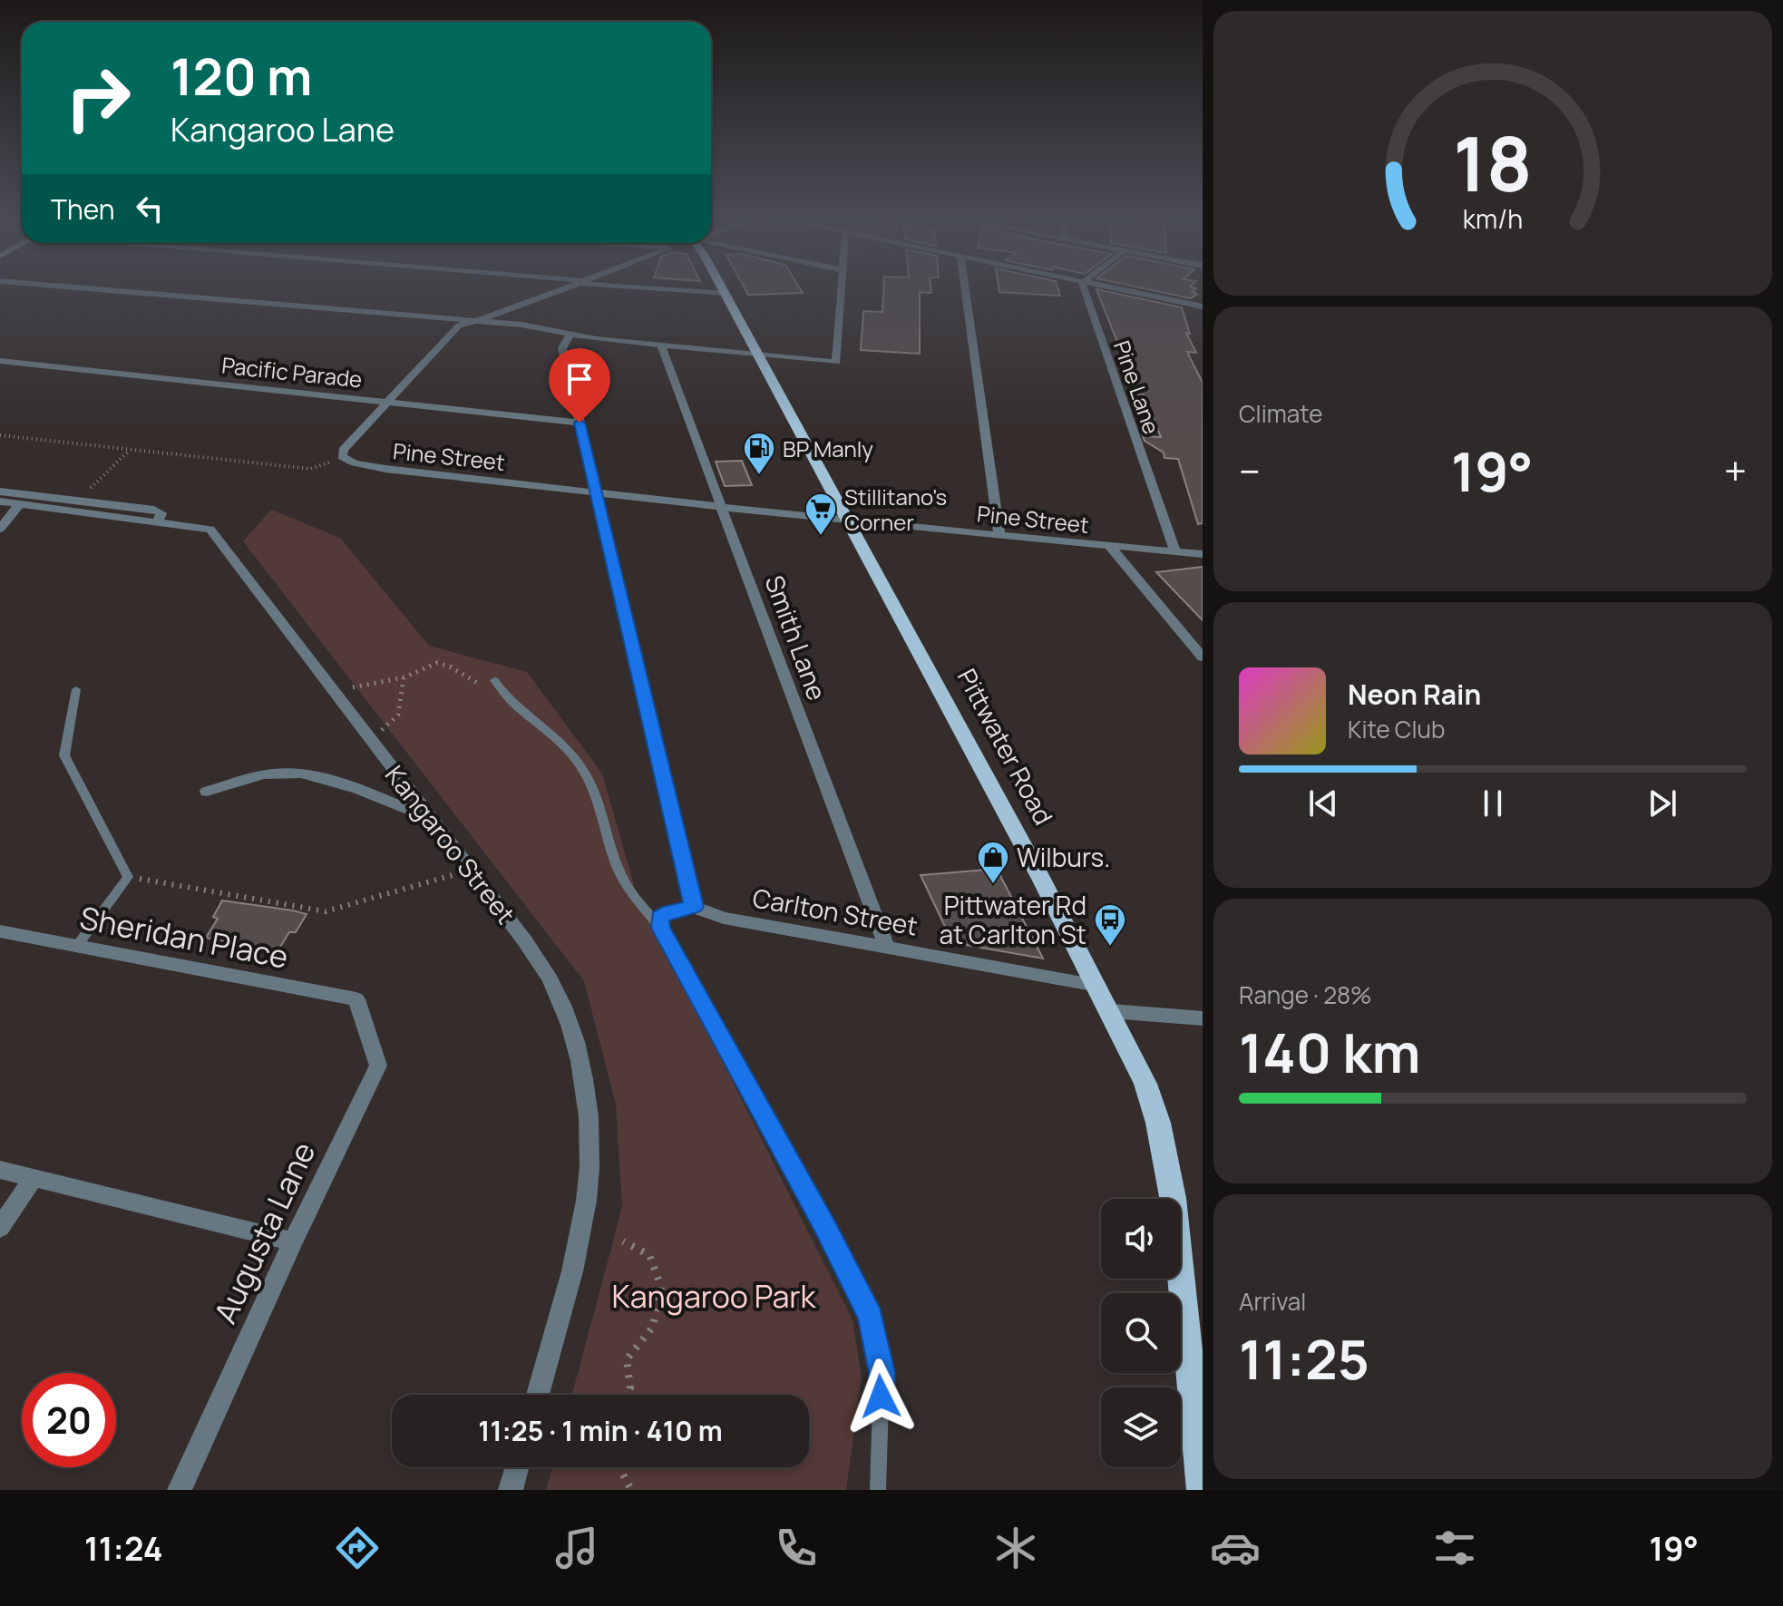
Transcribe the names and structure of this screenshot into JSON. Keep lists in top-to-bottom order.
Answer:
{
  "streets": {
    "main road": ["Pittwater Road"],
    "street": [
      "Pacific Parade",
      "Pine Lane",
      "Pine Street",
      "Smith Lane",
      "Kangaroo Street",
      "Carlton Street",
      "Sheridan Place",
      "Augusta Lane"
    ]
  },
  "crossings": [
    ["Pine Lane", "Pine Street"],
    ["Pine Street", "Smith Lane"],
    ["Pine Street", "Pittwater Road"],
    ["Smith Lane", "Carlton Street"],
    ["Pittwater Road", "Carlton Street"],
    ["Sheridan Place", "Augusta Lane"]
  ],
  "parks": ["Kangaroo Park"],
  "places": {
    "fuel station": ["BP Manly"],
    "supermarket": ["Stillitano's Corner"],
    "shop": ["Wilburs."],
    "bus stop": ["Pittwater Rd at Carlton St"]
  },
  "page": {
    "turn": ["120 m", "Kangaroo Lane"],
    "then": "Then",
    "tile": [
      "Climate",
      ["Range · 28%", "140 km"],
      ["Arrival", "11:25"]
    ],
    "heat": ["−", "19°", "+"],
    "song": ["Neon Rain", "Kite Club"],
    "limit": "20",
    "trip": "11:25 · 1 min · 410 m",
    "tabs": ["11:24", "19°"],
    "gauge": ["18", "km/h"]
  }
}
